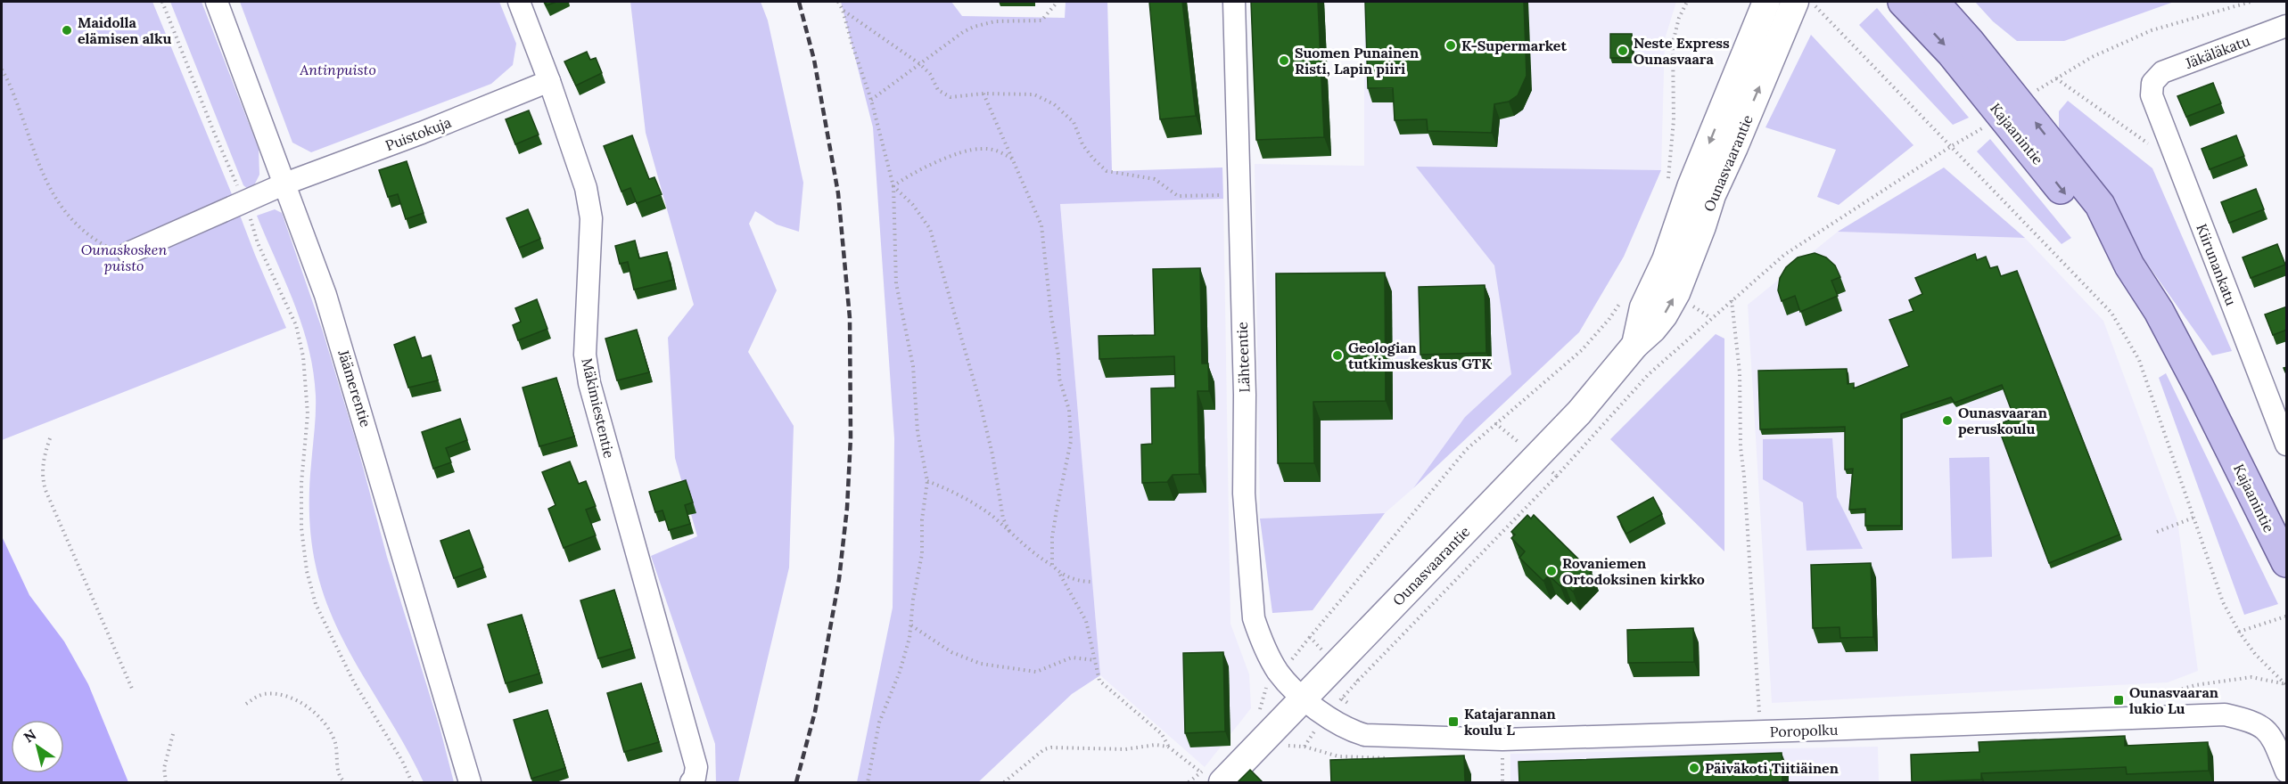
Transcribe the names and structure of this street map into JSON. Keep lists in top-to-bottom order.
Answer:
{
  "streets": {
    "main road": ["Kajaanintie"],
    "street": [
      "Jäkäläkatu",
      "Puistokuja",
      "Ounasvaarantie",
      "Kiirunankatu",
      "Lähteentie",
      "Jäämerentie",
      "Mäkimiestentie",
      "Poropolku"
    ]
  },
  "crossings": [
    ["Jäkäläkatu", "Kiirunankatu"],
    ["Puistokuja", "Jäämerentie"],
    ["Puistokuja", "Mäkimiestentie"],
    ["Ounasvaarantie", "Lähteentie"],
    ["Ounasvaarantie", "Poropolku"],
    ["Lähteentie", "Poropolku"]
  ],
  "parks": ["Antinpuisto", "Ounaskosken puisto"],
  "places": {
    "other": [
      "Maidolla elämisen alku",
      "K-Supermarket",
      "Neste Express Ounasvaara",
      "Suomen Punainen Risti, Lapin piiri",
      "Geologian tutkimuskeskus GTK",
      "Ounasvaaran peruskoulu",
      "Rovaniemen Ortodoksinen kirkko",
      "Päiväkoti Tiitiäinen"
    ],
    "transit": ["Ounasvaaran lukio Lu", "Katajarannan koulu L"]
  },
  "north": "top left"
}
